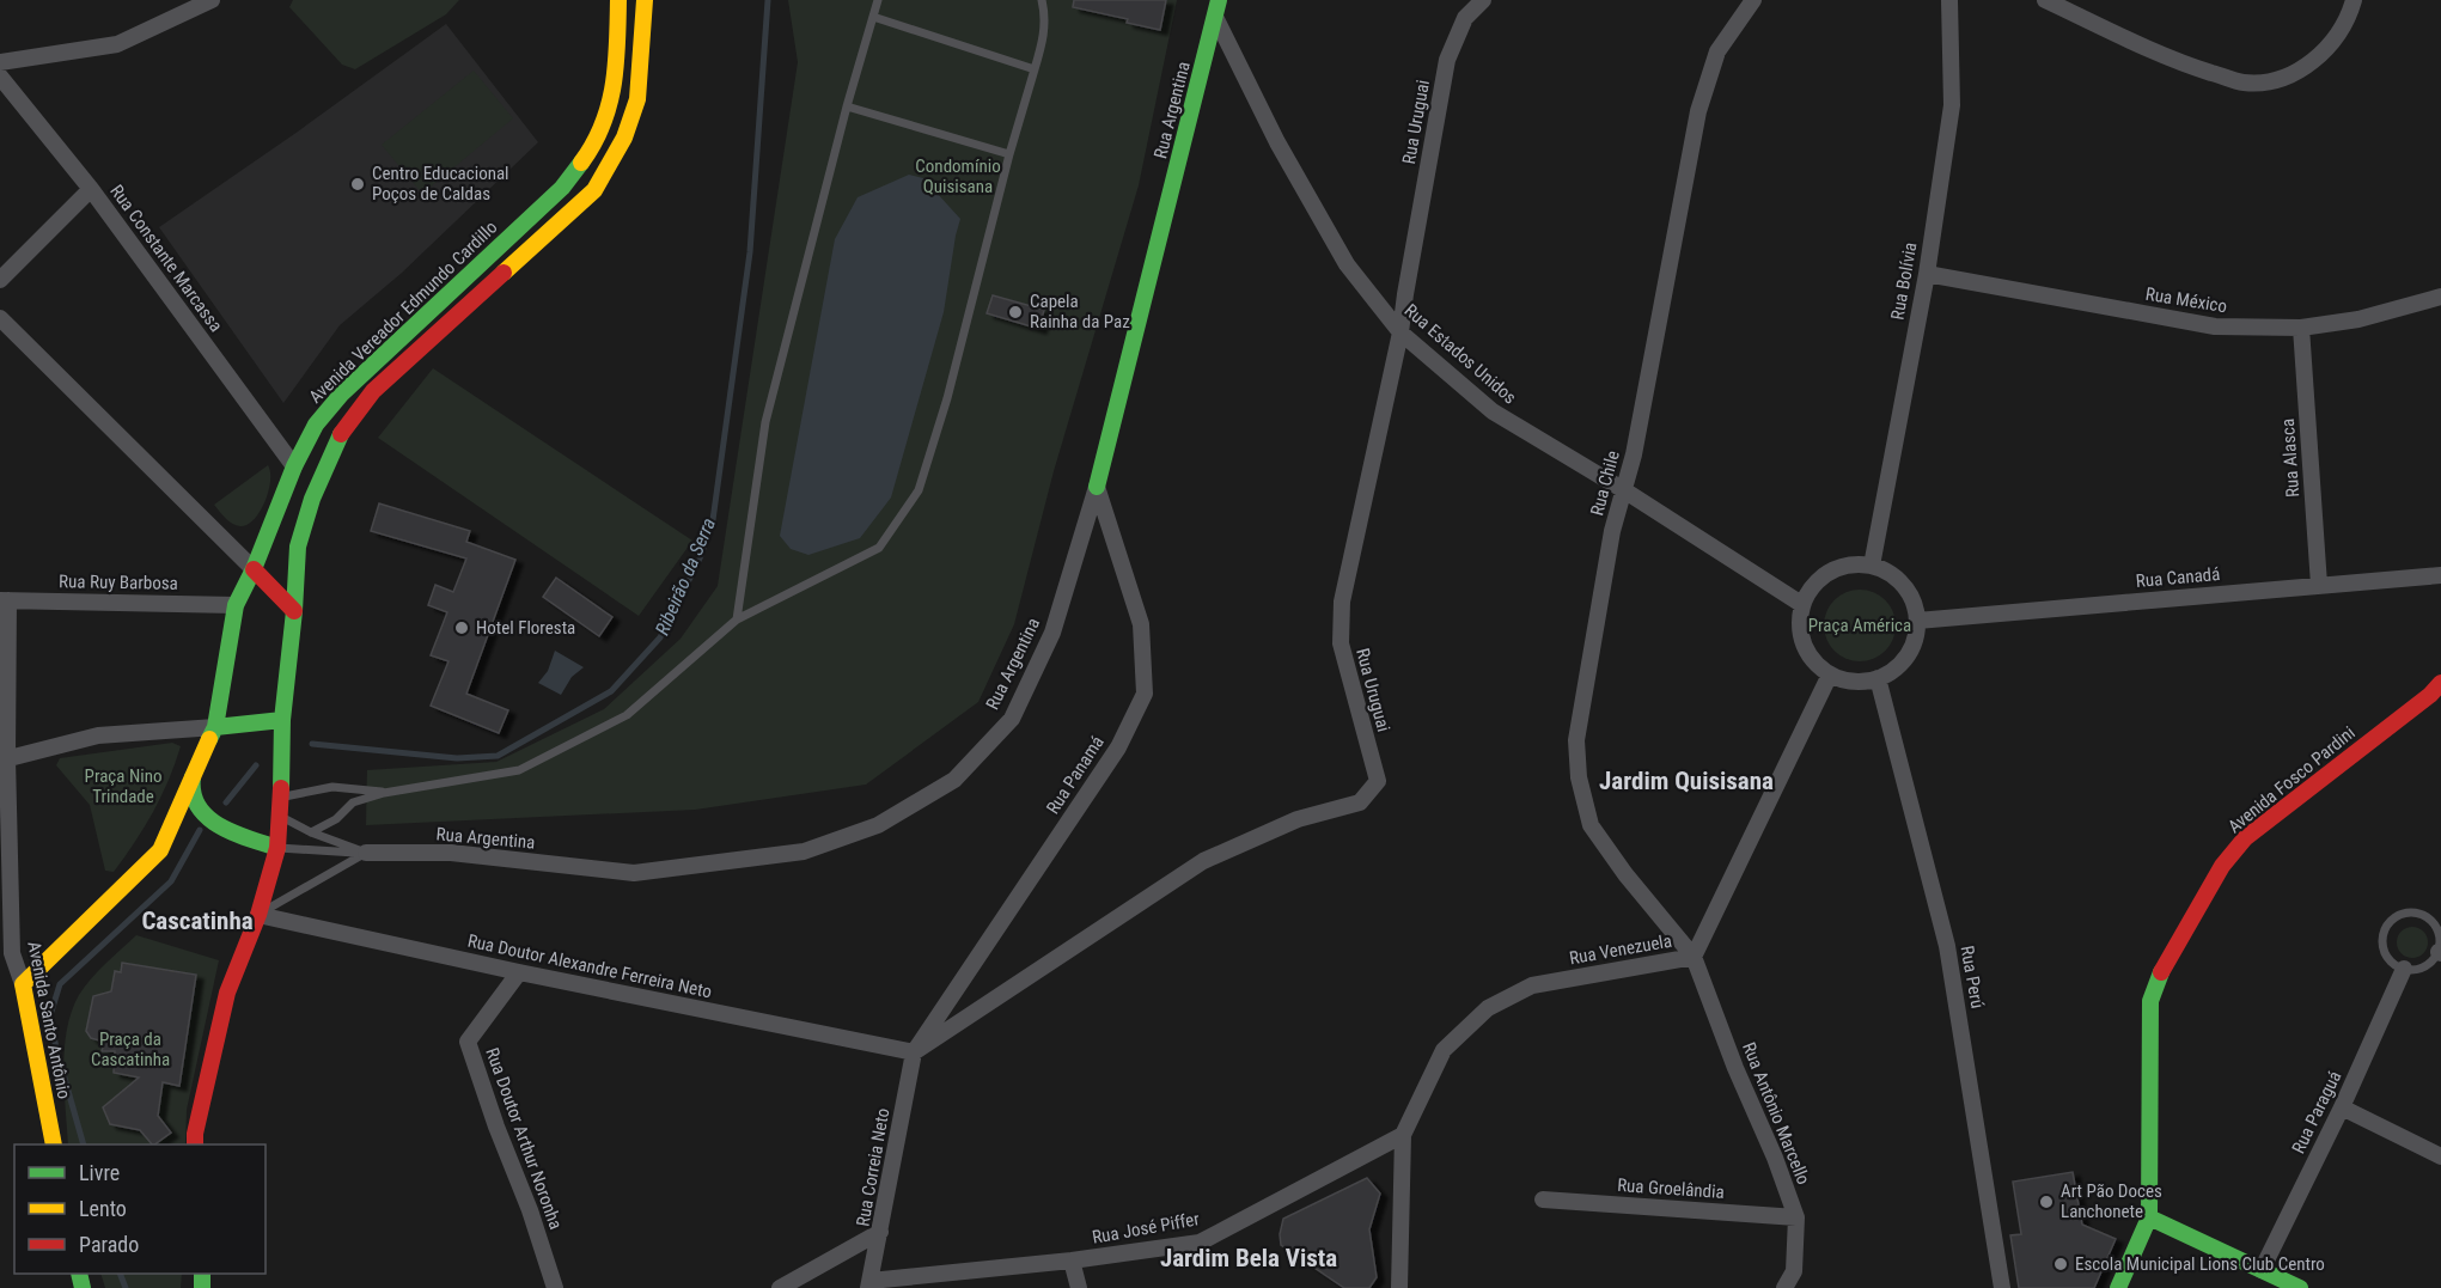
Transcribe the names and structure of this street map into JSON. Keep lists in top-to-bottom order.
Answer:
{
  "streets": {
    "main road": [
      "Rua Argentina",
      "Avenida Vereador Edmundo Cardillo",
      "Avenida Fosco Pardini",
      "Avenida Santo Antônio"
    ],
    "street": [
      "Rua Uruguai",
      "Rua Constante Marcassa",
      "Rua Bolívia",
      "Rua México",
      "Rua Estados Unidos",
      "Rua Alasca",
      "Rua Chile",
      "Rua Canadá",
      "Rua Ruy Barbosa",
      "Rua Panamá",
      "Rua Venezuela",
      "Rua Doutor Alexandre Ferreira Neto",
      "Rua Perú",
      "Rua Paraguá",
      "Rua Antônio Marcello",
      "Rua Doutor Arthur Noronha",
      "Rua Correia Neto",
      "Rua Groelândia",
      "Rua José Piffer"
    ]
  },
  "crossings": [
    ["Rua Argentina", "Avenida Vereador Edmundo Cardillo"],
    ["Rua Argentina", "Rua Estados Unidos"],
    ["Rua Argentina", "Rua Panamá"],
    ["Rua Uruguai", "Rua Estados Unidos"],
    ["Rua Uruguai", "Rua Panamá"],
    ["Rua Uruguai", "Rua Doutor Alexandre Ferreira Neto"],
    ["Rua Uruguai", "Rua Correia Neto"],
    ["Rua Constante Marcassa", "Avenida Vereador Edmundo Cardillo"],
    ["Rua Bolívia", "Rua México"],
    ["Rua Bolívia", "Rua Estados Unidos"],
    ["Rua Bolívia", "Rua Canadá"],
    ["Rua Bolívia", "Rua Venezuela"],
    ["Rua Bolívia", "Rua Perú"],
    ["Rua México", "Rua Alasca"],
    ["Avenida Vereador Edmundo Cardillo", "Rua Ruy Barbosa"],
    ["Avenida Vereador Edmundo Cardillo", "Avenida Santo Antônio"],
    ["Rua Estados Unidos", "Rua Chile"],
    ["Rua Estados Unidos", "Rua Canadá"],
    ["Rua Estados Unidos", "Rua Venezuela"],
    ["Rua Estados Unidos", "Rua Perú"],
    ["Rua Alasca", "Rua Canadá"],
    ["Rua Chile", "Rua Venezuela"],
    ["Rua Chile", "Rua Antônio Marcello"],
    ["Rua Canadá", "Rua Venezuela"],
    ["Rua Canadá", "Rua Perú"],
    ["Rua Ruy Barbosa", "Avenida Santo Antônio"],
    ["Rua Panamá", "Rua Doutor Alexandre Ferreira Neto"],
    ["Rua Panamá", "Rua Correia Neto"],
    ["Rua Venezuela", "Rua Perú"],
    ["Rua Venezuela", "Rua Antônio Marcello"],
    ["Rua Venezuela", "Rua José Piffer"],
    ["Rua Doutor Alexandre Ferreira Neto", "Rua Doutor Arthur Noronha"],
    ["Rua Doutor Alexandre Ferreira Neto", "Rua Correia Neto"],
    ["Rua Antônio Marcello", "Rua Groelândia"],
    ["Rua Correia Neto", "Rua José Piffer"]
  ],
  "districts": ["Jardim Quisisana", "Cascatinha", "Jardim Bela Vista"],
  "water": ["Ribeirão da Serra"],
  "parks": [
    "Condomínio Quisisana",
    "Praça América",
    "Praça Nino Trindade",
    "Praça da Cascatinha"
  ],
  "places": [
    "Centro Educacional Poços de Caldas",
    "Capela Rainha da Paz",
    "Hotel Floresta",
    "Art Pão Doces Lanchonete",
    "Escola Municipal Lions Club Centro"
  ],
  "legend": ["Livre", "Lento", "Parado"]
}
